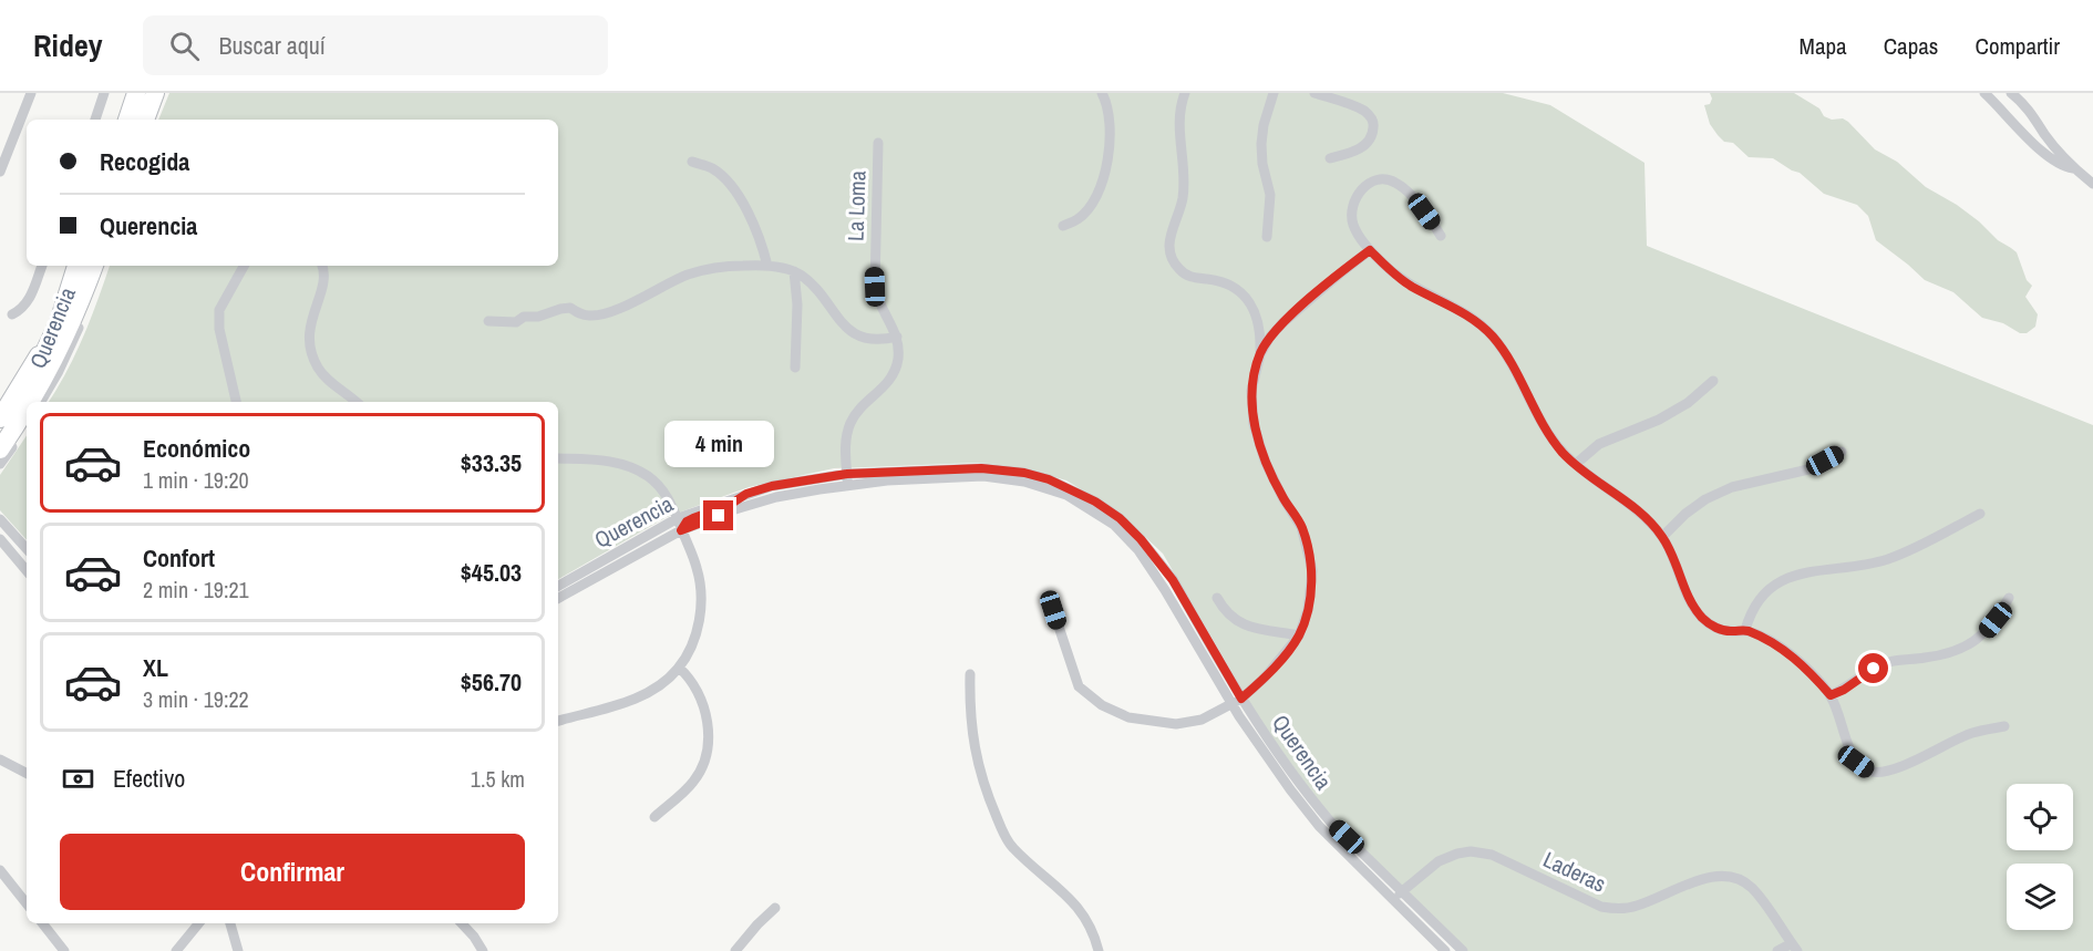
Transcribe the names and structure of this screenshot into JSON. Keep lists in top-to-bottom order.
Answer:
{
  "streets": {
    "street": ["La Loma", "Querencia", "Laderas"]
  },
  "crossings": [
    ["Querencia", "Laderas"]
  ],
  "page": {
    "header": "Ridey",
    "search": "Buscar aquí",
    "nav": ["Mapa", "Capas", "Compartir"],
    "banner": ["Recogida", "Querencia"],
    "list": [
      {
        "name": "Económico",
        "note": "1 min · 19:20",
        "value": "$33.35"
      },
      {
        "name": "Confort",
        "note": "2 min · 19:21",
        "value": "$45.03"
      },
      {
        "name": "XL",
        "note": "3 min · 19:22",
        "value": "$56.70"
      }
    ],
    "bubble": "4 min",
    "pay": ["Efectivo", "1.5 km"],
    "buttons": "Confirmar"
  }
}
